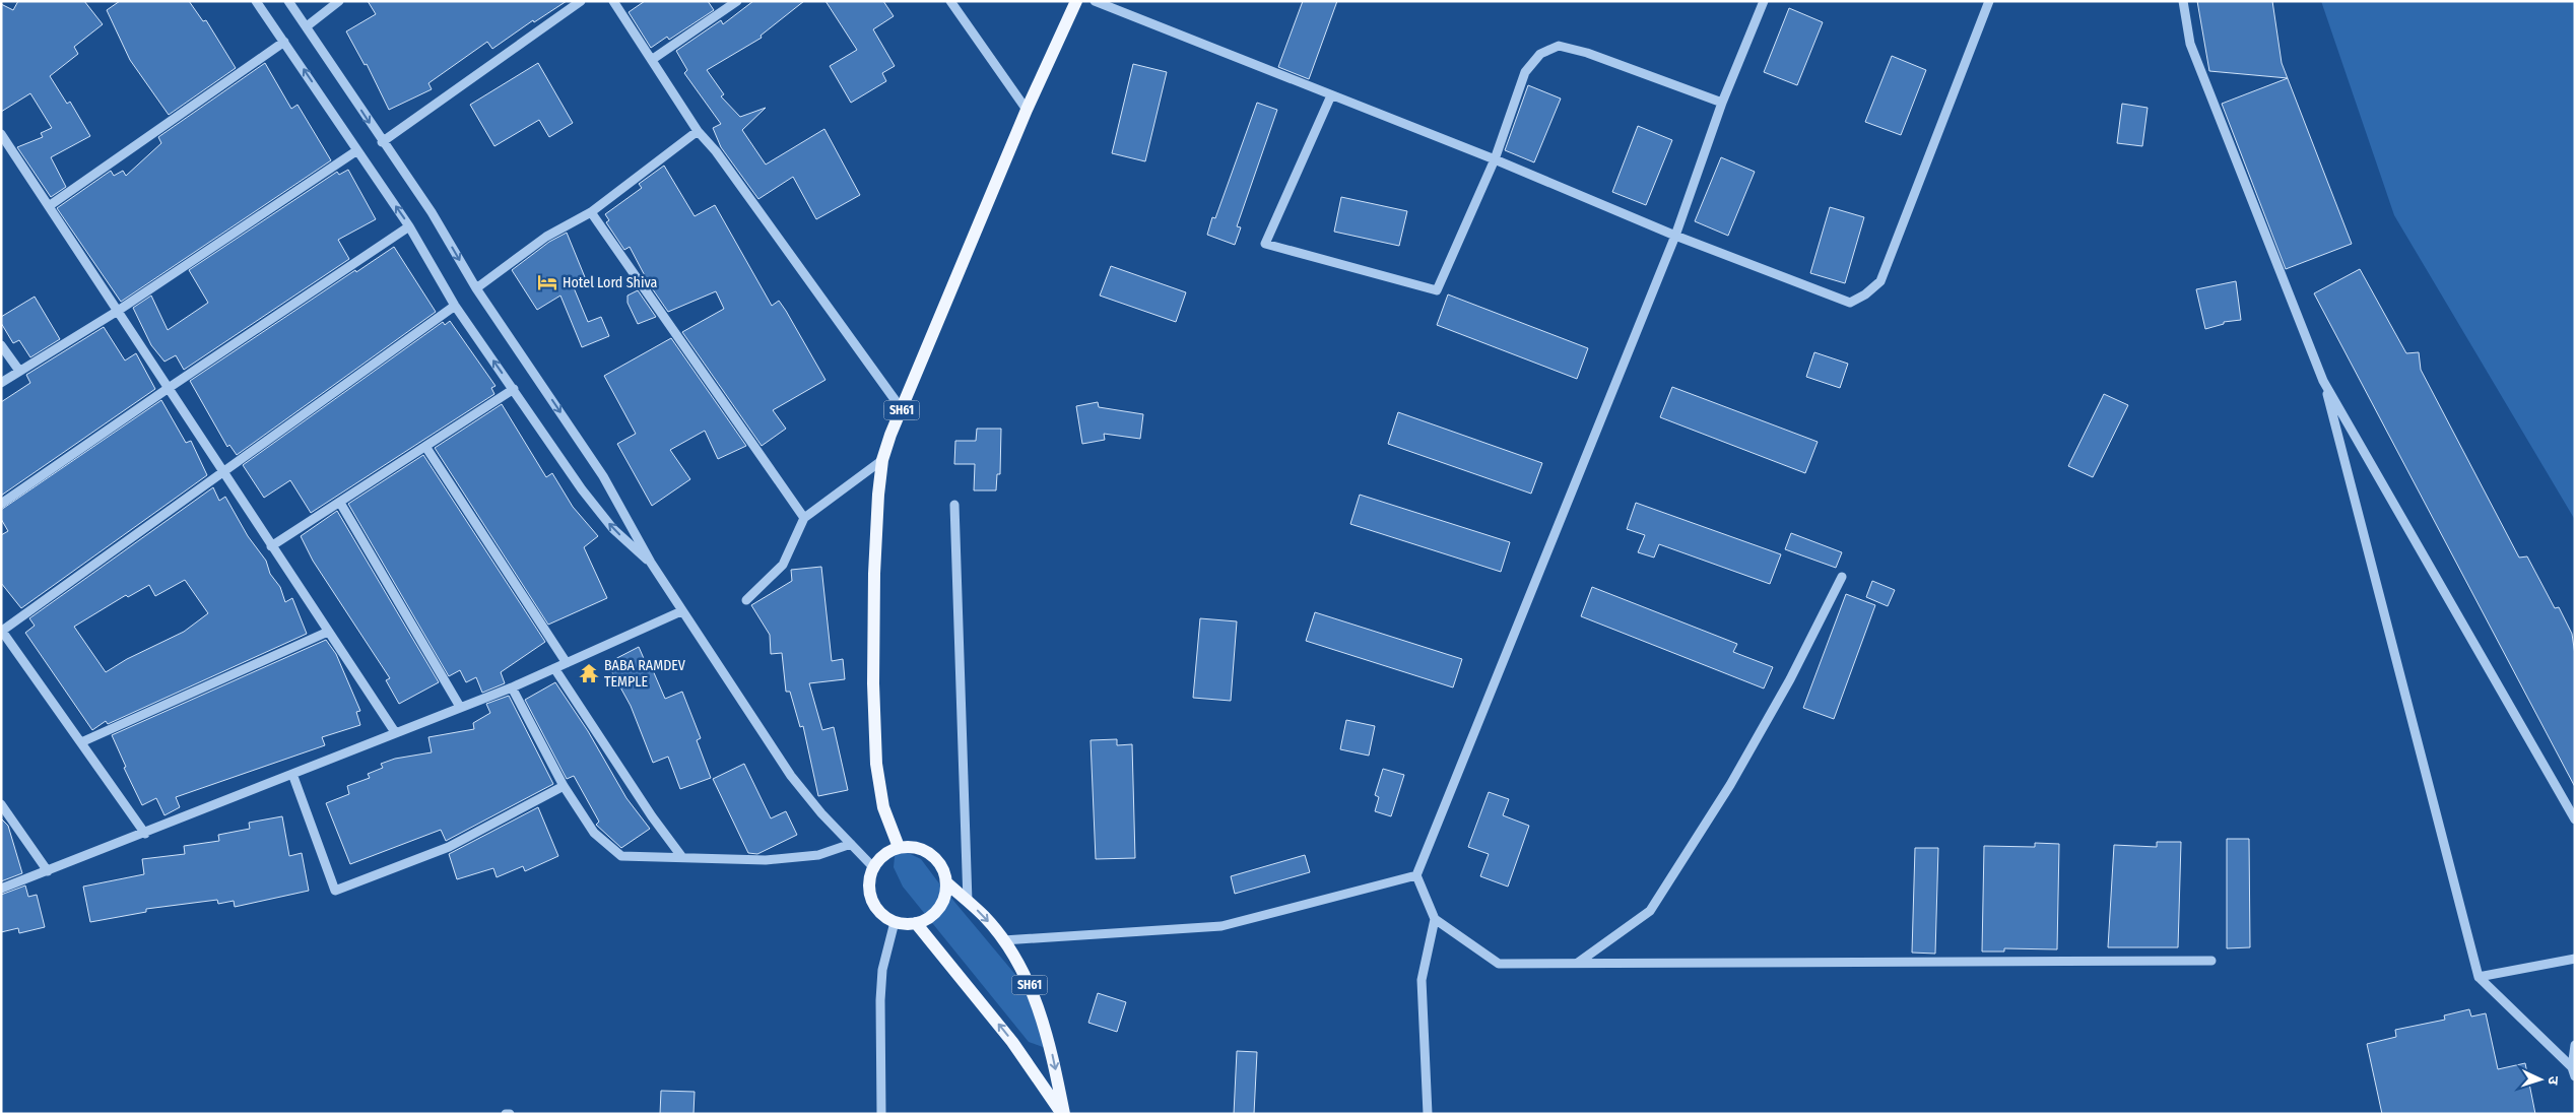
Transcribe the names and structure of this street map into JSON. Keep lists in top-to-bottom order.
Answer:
{
  "streets": {
    "main road": ["SH61"]
  },
  "places": {
    "hotel": ["Hotel Lord Shiva"],
    "temple": ["BABA RAMDEV TEMPLE"]
  },
  "north": "right"
}
